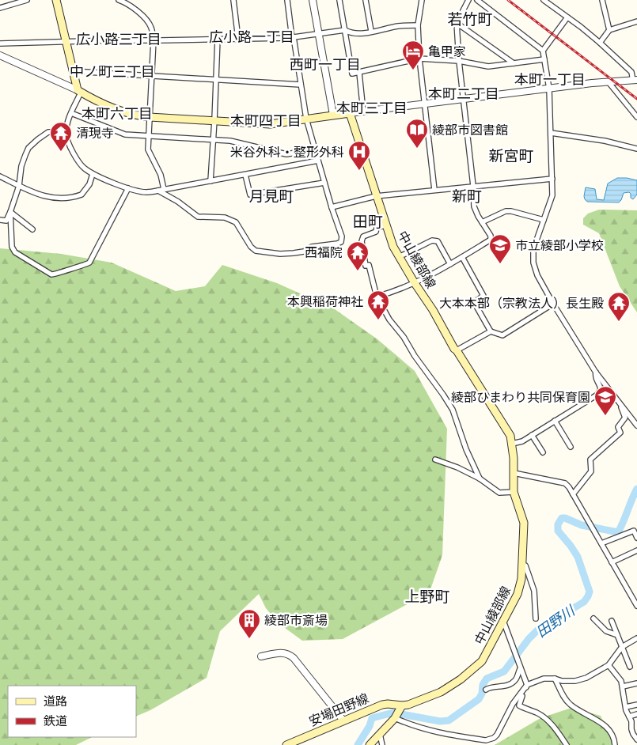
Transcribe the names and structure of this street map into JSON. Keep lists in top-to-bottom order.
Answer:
{
  "streets": {
    "main road": ["中山綾部線", "安場田野線"]
  },
  "crossings": [
    ["中山綾部線", "安場田野線"]
  ],
  "districts": [
    "若竹町",
    "広小路一丁目",
    "広小路三丁目",
    "西町一丁目",
    "中ノ町三丁目",
    "本町一丁目",
    "本町二丁目",
    "本町三丁目",
    "本町六丁目",
    "本町四丁目",
    "新宮町",
    "月見町",
    "新町",
    "田町",
    "上野町"
  ],
  "water": ["田野川"],
  "places": {
    "hotel": ["亀甲家"],
    "library": ["綾部市図書館"],
    "temple": [
      "清現寺",
      "西福院",
      "本興稲荷神社",
      "大本本部（宗教法人）長生殿"
    ],
    "hospital": ["米谷外科・整形外科"],
    "school or university": ["市立綾部小学校", "綾部ひまわり共同保育園"],
    "building": ["綾部市斎場"]
  },
  "legend": ["道路", "鉄道"]
}
